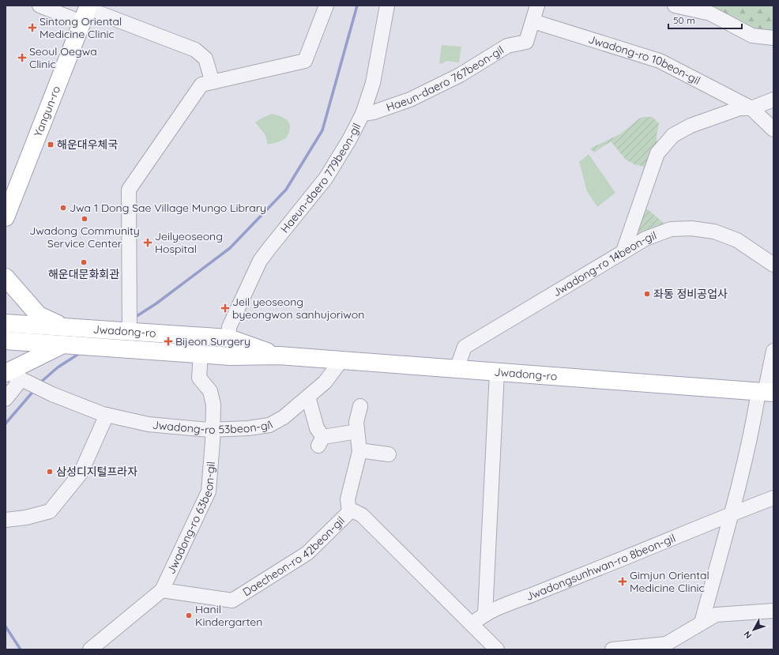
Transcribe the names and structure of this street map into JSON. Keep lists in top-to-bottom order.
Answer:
{
  "streets": {
    "main road": ["Yangun-ro", "Jwadong-ro"],
    "street": [
      "Jwadong-ro 10beon-gil",
      "Haeun-daero 767beon-gil",
      "Haeun-daero 779beon-gil",
      "Jwadong-ro 14beon-gil",
      "Jwadong-ro 53beon-gil",
      "Jwadong-ro 63beon-gil",
      "Daecheon-ro 42beon-gil",
      "Jwadongsunhwan-ro 8beon-gil"
    ]
  },
  "crossings": [
    ["Jwadong-ro 10beon-gil", "Haeun-daero 767beon-gil"],
    ["Haeun-daero 767beon-gil", "Haeun-daero 779beon-gil"],
    ["Haeun-daero 779beon-gil", "Jwadong-ro"],
    ["Jwadong-ro 14beon-gil", "Jwadong-ro"],
    ["Jwadong-ro", "Jwadong-ro 53beon-gil"],
    ["Jwadong-ro", "Jwadong-ro 63beon-gil"],
    ["Jwadong-ro 53beon-gil", "Jwadong-ro 63beon-gil"],
    ["Jwadong-ro 63beon-gil", "Daecheon-ro 42beon-gil"],
    ["Daecheon-ro 42beon-gil", "Jwadongsunhwan-ro 8beon-gil"]
  ],
  "places": {
    "health": [
      "Sintong Oriental Medicine Clinic",
      "Seoul Oegwa Clinic",
      "Jeilyeoseong Hospital",
      "Jeil yeoseong byeongwon sanhujoriwon",
      "Bijeon Surgery",
      "Gimjun Oriental Medicine Clinic"
    ],
    "transit": ["해운대우체국"],
    "other": [
      "Jwa 1 Dong Sae Village Mungo Library",
      "Jwadong Community Service Center",
      "해운대문화회관",
      "좌동 정비공업사",
      "삼성디지털프라자",
      "Hanil Kindergarten"
    ]
  },
  "scale_bar": "50 m",
  "north": "bottom left"
}
